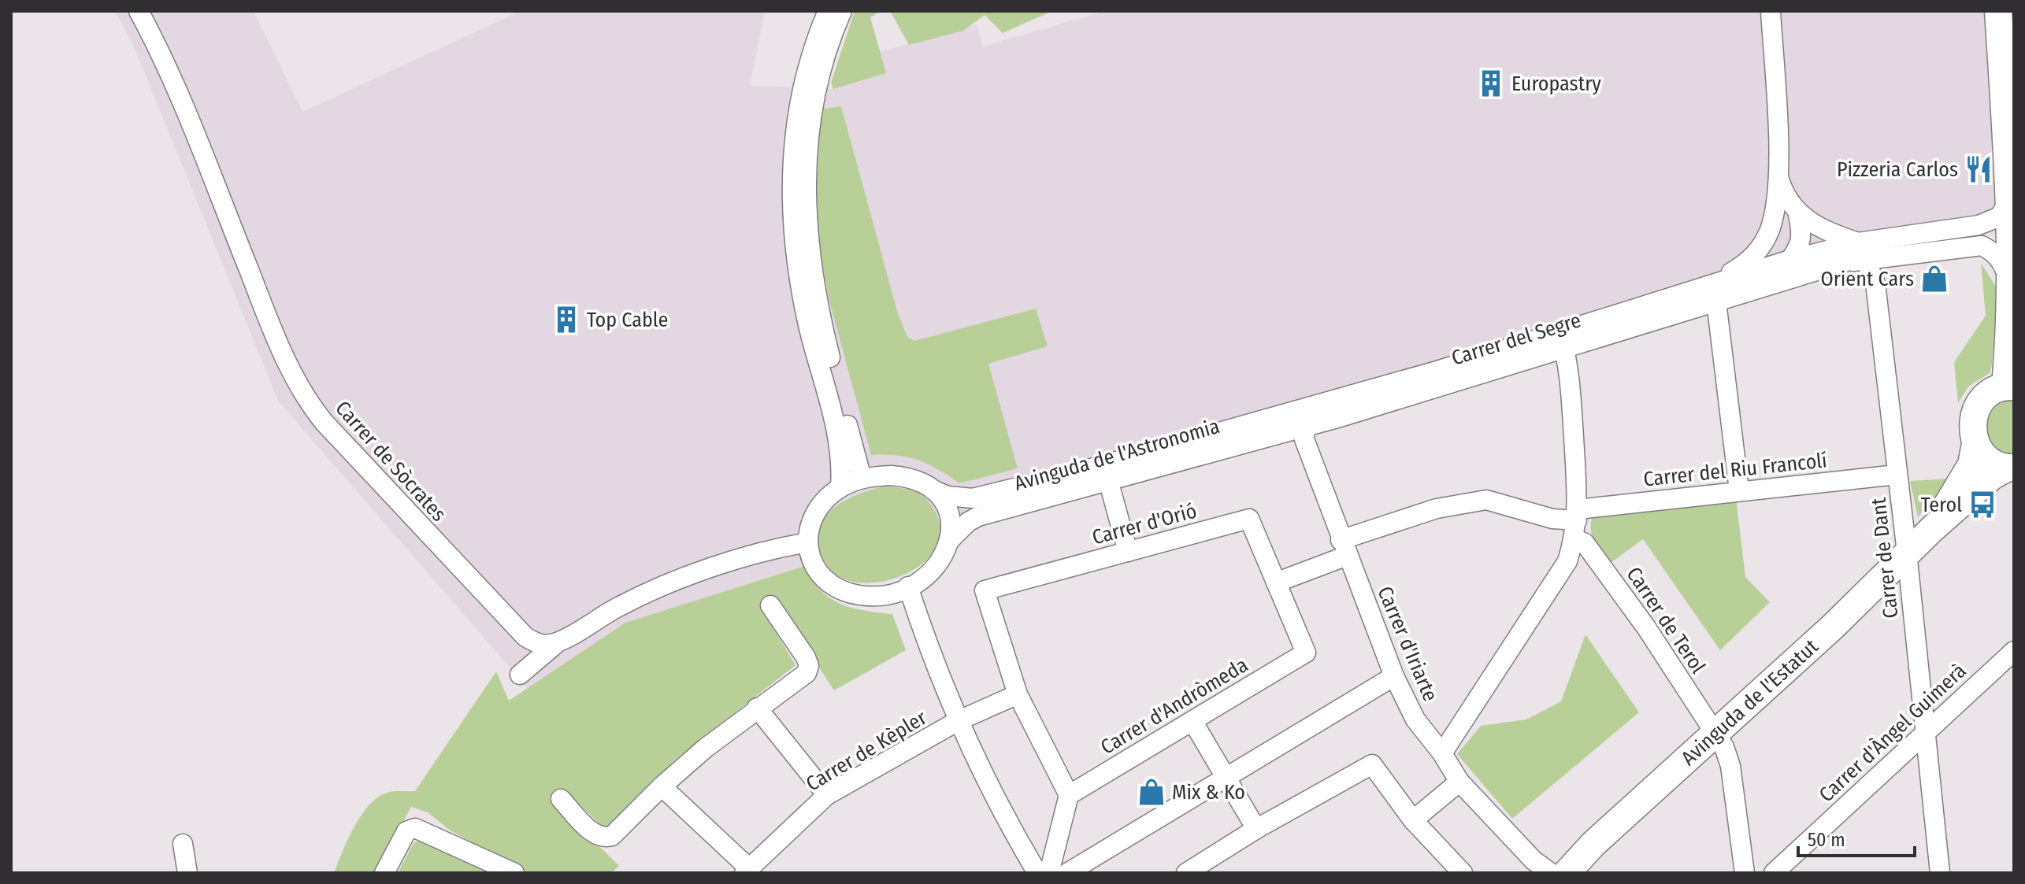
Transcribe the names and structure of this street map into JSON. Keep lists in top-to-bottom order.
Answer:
{
  "streets": {
    "main road": ["Avinguda de l'Estatut"],
    "street": [
      "Carrer del Segre",
      "Avinguda de l'Astronomia",
      "Carrer de Sòcrates",
      "Carrer del Riu Francolí",
      "Carrer d'Orió",
      "Carrer de Dant",
      "Carrer de Terol",
      "Carrer d'Iriarte",
      "Carrer d'Andròmeda",
      "Carrer d'Àngel Guimerà",
      "Carrer de Kèpler"
    ]
  },
  "crossings": [
    ["Carrer del Segre", "Avinguda de l'Astronomia"],
    ["Carrer del Segre", "Carrer de Dant"],
    ["Carrer del Segre", "Carrer d'Iriarte"],
    ["Avinguda de l'Astronomia", "Carrer d'Iriarte"],
    ["Carrer del Riu Francolí", "Carrer d'Orió"],
    ["Carrer del Riu Francolí", "Carrer de Dant"],
    ["Carrer del Riu Francolí", "Carrer de Terol"],
    ["Carrer del Riu Francolí", "Carrer d'Iriarte"],
    ["Carrer del Riu Francolí", "Carrer d'Andròmeda"],
    ["Carrer d'Orió", "Carrer d'Andròmeda"],
    ["Carrer d'Orió", "Carrer de Kèpler"],
    ["Carrer de Dant", "Avinguda de l'Estatut"],
    ["Carrer de Dant", "Carrer d'Àngel Guimerà"],
    ["Carrer de Terol", "Avinguda de l'Estatut"]
  ],
  "places": {
    "building": ["Europastry", "Top Cable"],
    "restaurant": ["Pizzeria Carlos"],
    "shop": ["Orient Cars", "Mix & Ko"],
    "bus stop": ["Terol"]
  },
  "scale_bar": "50 m"
}
